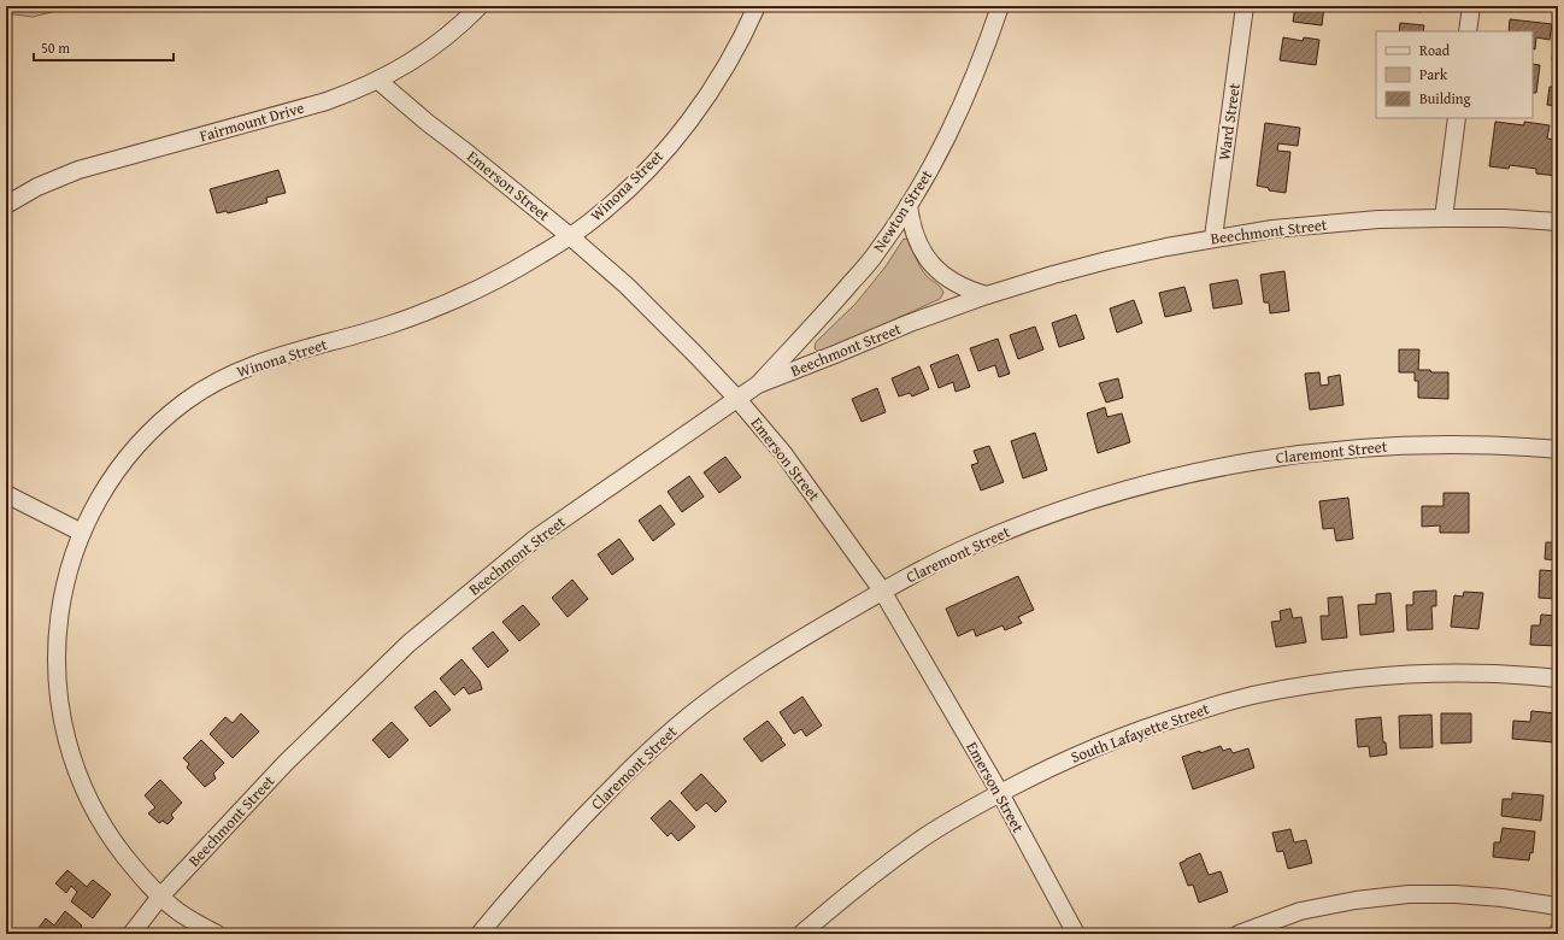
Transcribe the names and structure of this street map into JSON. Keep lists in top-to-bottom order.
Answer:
{
  "streets": {
    "street": [
      "Fairmount Drive",
      "Ward Street",
      "Emerson Street",
      "Winona Street",
      "Newton Street",
      "Beechmont Street",
      "Claremont Street",
      "South Lafayette Street"
    ]
  },
  "crossings": [
    ["Fairmount Drive", "Emerson Street"],
    ["Ward Street", "Beechmont Street"],
    ["Emerson Street", "Winona Street"],
    ["Emerson Street", "Beechmont Street"],
    ["Emerson Street", "Claremont Street"],
    ["Emerson Street", "South Lafayette Street"],
    ["Winona Street", "Beechmont Street"],
    ["Newton Street", "Beechmont Street"]
  ],
  "legend": ["Road", "Park", "Building"],
  "scale_bar": "50 m"
}
